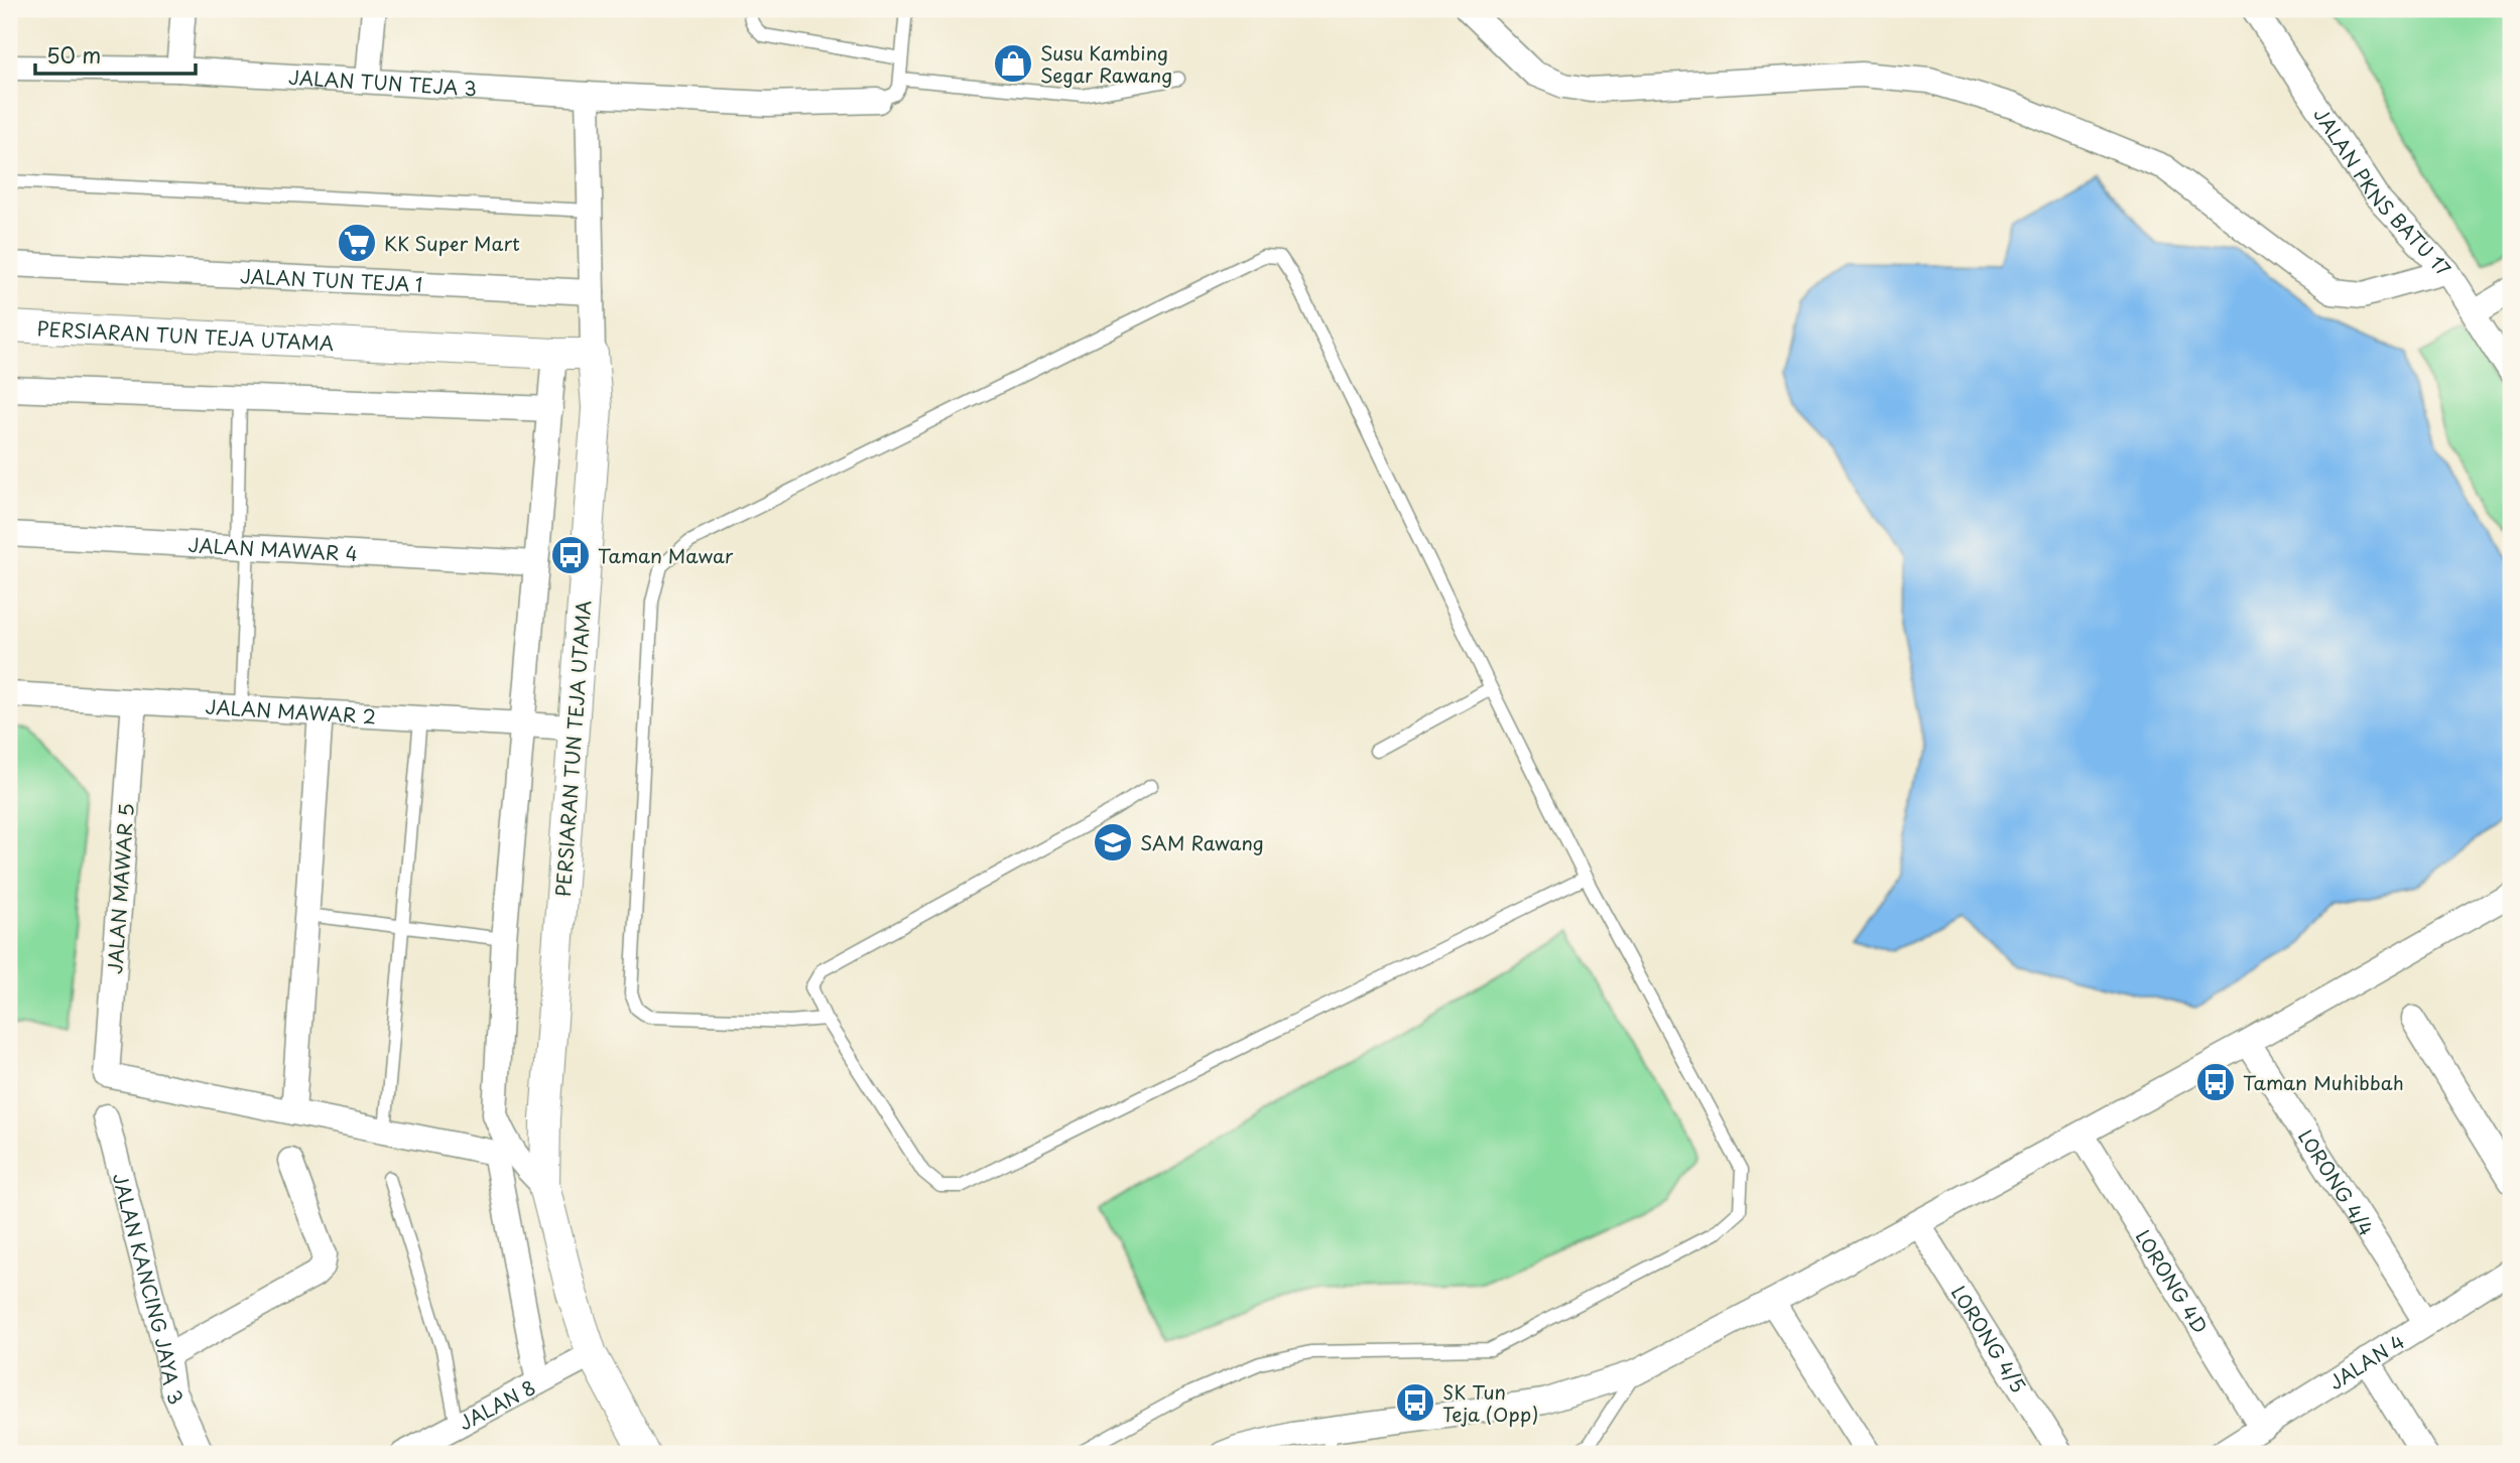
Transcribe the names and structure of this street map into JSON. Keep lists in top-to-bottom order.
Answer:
{
  "streets": {
    "street": [
      "JALAN TUN TEJA 3",
      "JALAN PKNS BATU 17",
      "JALAN TUN TEJA 1",
      "PERSIARAN TUN TEJA UTAMA",
      "JALAN MAWAR 4",
      "JALAN MAWAR 2",
      "JALAN MAWAR 5",
      "LORONG 4/4",
      "LORONG 4D",
      "JALAN KANCING JAYA 3",
      "LORONG 4/5",
      "JALAN 4",
      "JALAN 8"
    ]
  },
  "crossings": [
    ["PERSIARAN TUN TEJA UTAMA", "JALAN MAWAR 2"],
    ["PERSIARAN TUN TEJA UTAMA", "JALAN 8"],
    ["JALAN MAWAR 2", "JALAN MAWAR 5"],
    ["LORONG 4/4", "JALAN 4"],
    ["LORONG 4D", "JALAN 4"]
  ],
  "places": {
    "shop": ["Susu Kambing Segar Rawang"],
    "supermarket": ["KK Super Mart"],
    "bus stop": ["Taman Mawar", "Taman Muhibbah", "SK Tun Teja (Opp)"],
    "school or university": ["SAM Rawang"]
  },
  "scale_bar": "50 m"
}
